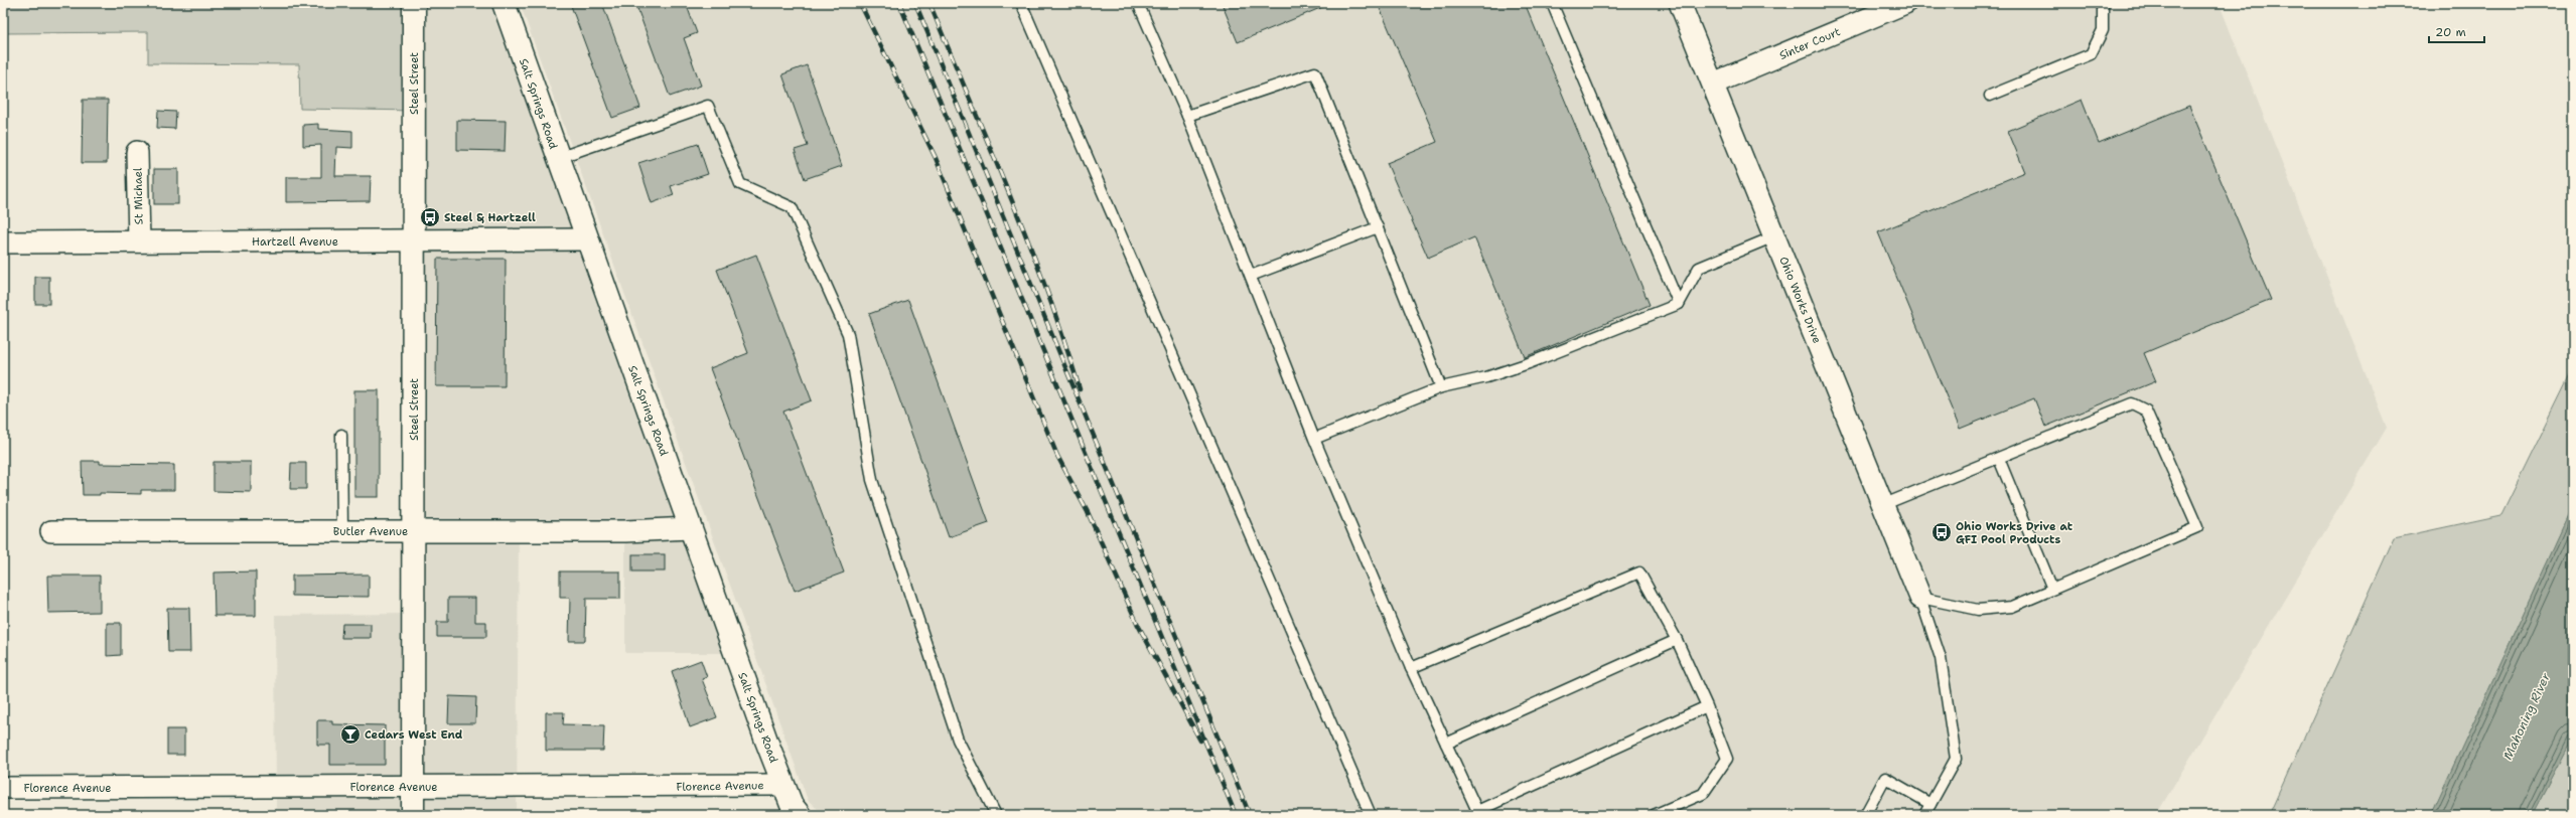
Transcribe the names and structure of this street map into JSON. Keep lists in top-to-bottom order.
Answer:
{
  "streets": {
    "street": [
      "Sinter Court",
      "Steel Street",
      "Salt Springs Road",
      "St Michael",
      "Hartzell Avenue",
      "Ohio Works Drive",
      "Butler Avenue",
      "Florence Avenue"
    ]
  },
  "crossings": [
    ["Sinter Court", "Ohio Works Drive"],
    ["Steel Street", "Hartzell Avenue"],
    ["Steel Street", "Butler Avenue"],
    ["Steel Street", "Florence Avenue"],
    ["Salt Springs Road", "Hartzell Avenue"],
    ["Salt Springs Road", "Butler Avenue"],
    ["Salt Springs Road", "Florence Avenue"],
    ["St Michael", "Hartzell Avenue"]
  ],
  "water": ["Mahoning River"],
  "places": {
    "bus stop": ["Steel & Hartzell", "Ohio Works Drive at GFI Pool Products"],
    "bar": ["Cedars West End"]
  },
  "scale_bar": "20 m"
}
